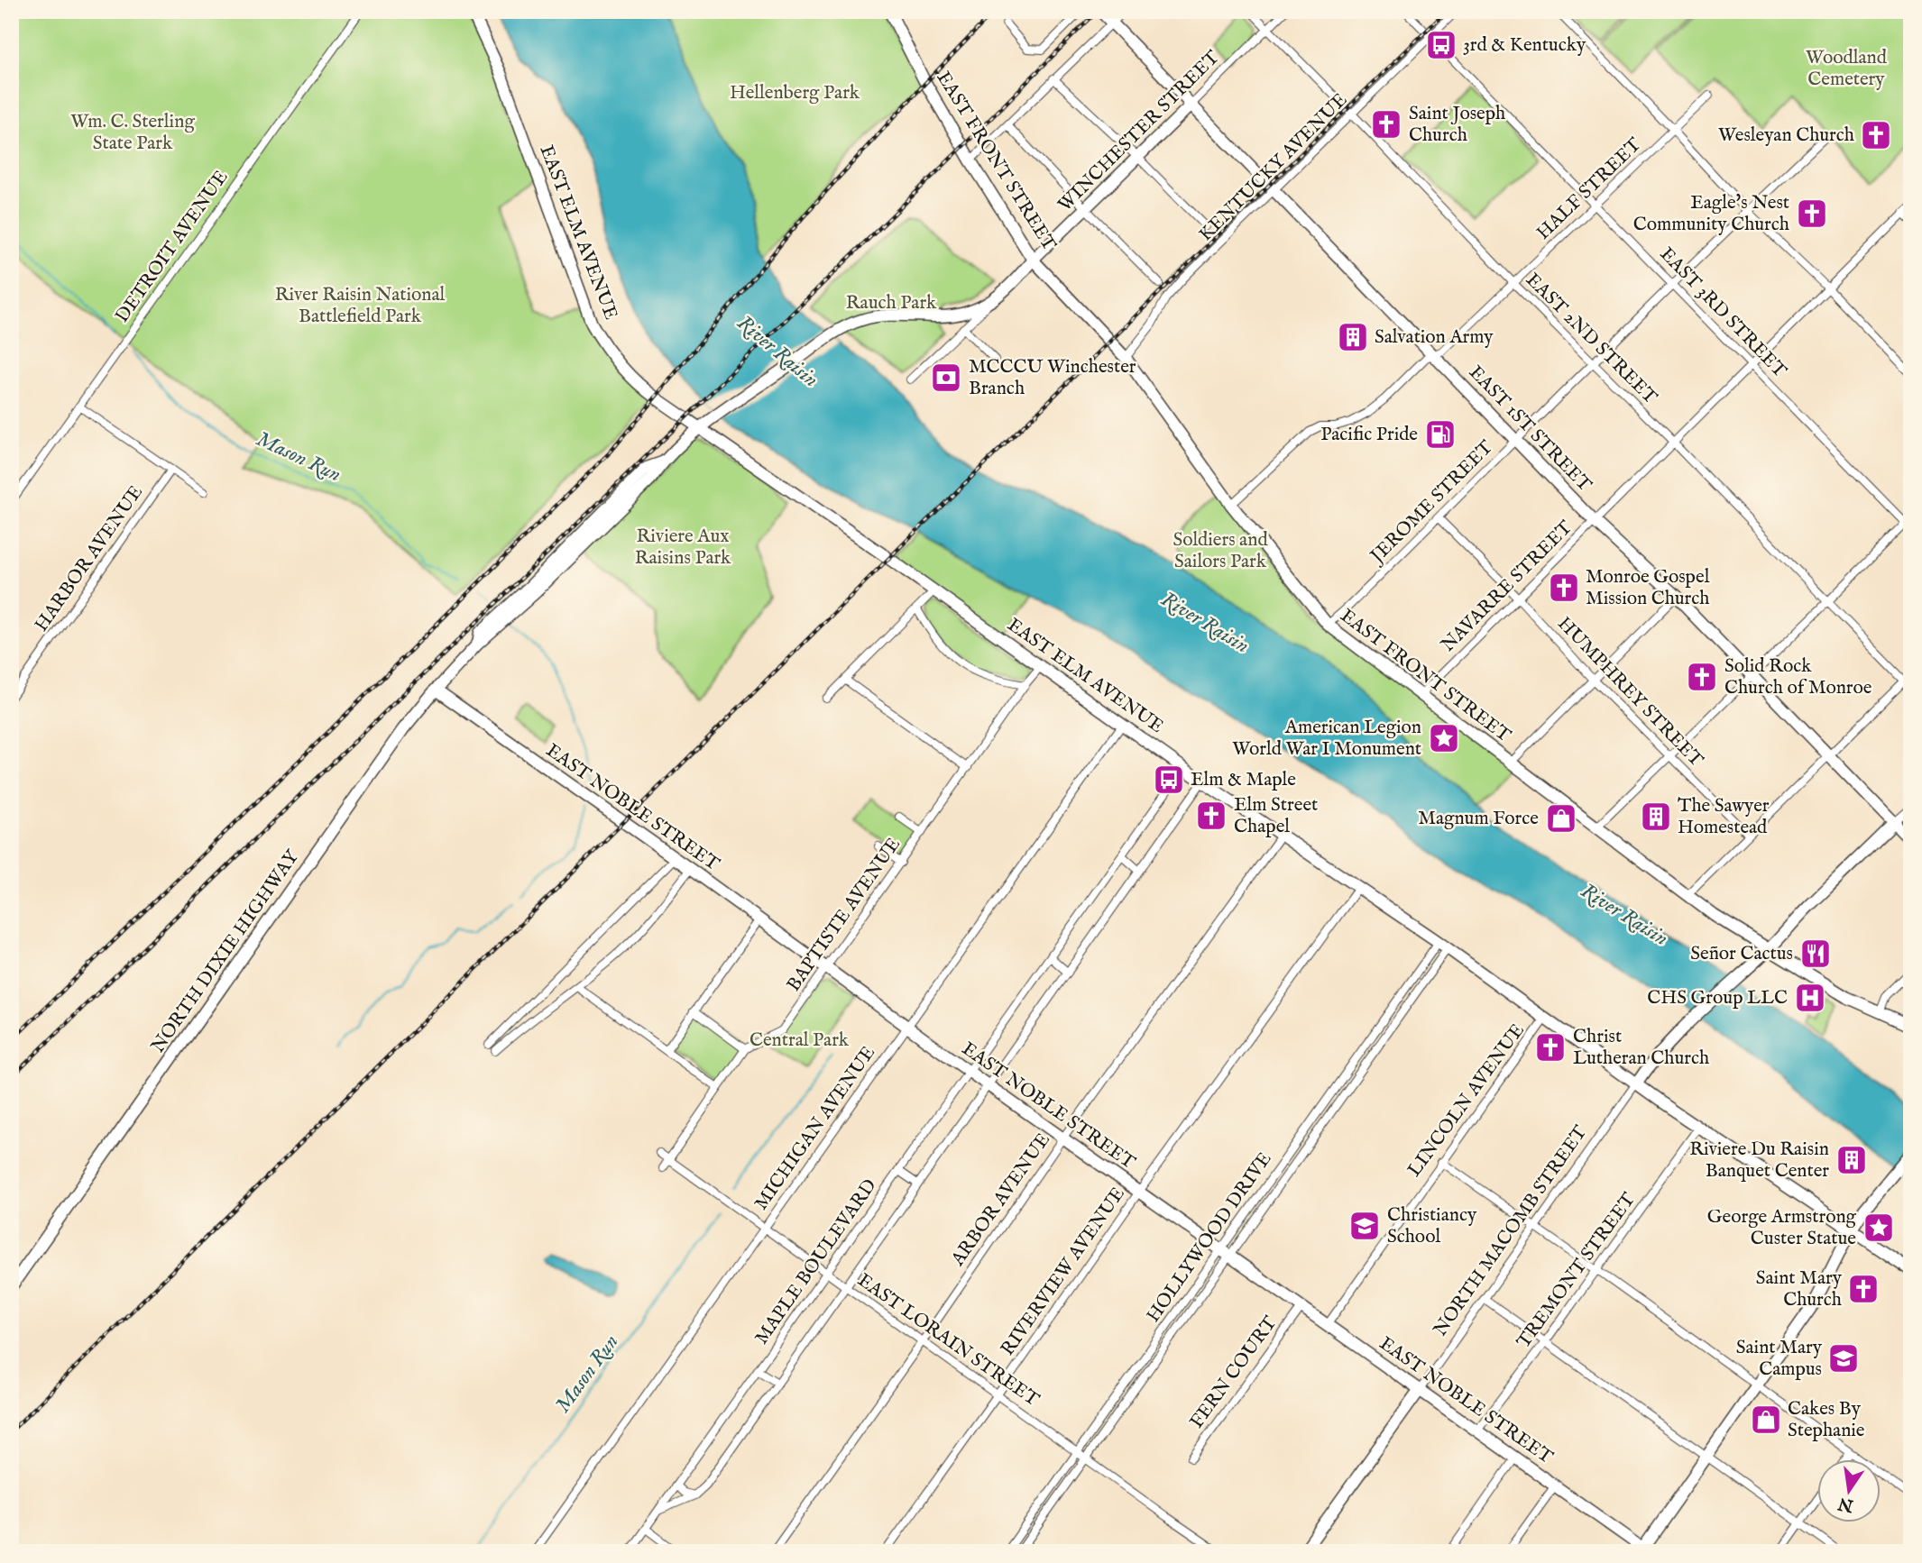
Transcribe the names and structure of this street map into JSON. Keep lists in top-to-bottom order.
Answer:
{
  "streets": {
    "street": [
      "WINCHESTER STREET",
      "EAST FRONT STREET",
      "KENTUCKY AVENUE",
      "HALF STREET",
      "EAST ELM AVENUE",
      "DETROIT AVENUE",
      "EAST 3RD STREET",
      "EAST 2ND STREET",
      "EAST 1ST STREET",
      "JEROME STREET",
      "HARBOR AVENUE",
      "NAVARRE STREET",
      "HUMPHREY STREET",
      "EAST NOBLE STREET",
      "BAPTISTE AVENUE",
      "NORTH DIXIE HIGHWAY",
      "LINCOLN AVENUE",
      "MICHIGAN AVENUE",
      "ARBOR AVENUE",
      "NORTH MACOMB STREET",
      "HOLLYWOOD DRIVE",
      "MAPLE BOULEVARD",
      "TREMONT STREET",
      "RIVERVIEW AVENUE",
      "EAST LORAIN STREET",
      "FERN COURT"
    ]
  },
  "crossings": [
    ["WINCHESTER STREET", "EAST FRONT STREET"],
    ["WINCHESTER STREET", "EAST ELM AVENUE"],
    ["WINCHESTER STREET", "EAST 2ND STREET"],
    ["WINCHESTER STREET", "EAST 1ST STREET"],
    ["WINCHESTER STREET", "NORTH DIXIE HIGHWAY"],
    ["EAST FRONT STREET", "KENTUCKY AVENUE"],
    ["EAST FRONT STREET", "HALF STREET"],
    ["EAST FRONT STREET", "JEROME STREET"],
    ["EAST FRONT STREET", "NAVARRE STREET"],
    ["EAST FRONT STREET", "NORTH MACOMB STREET"],
    ["KENTUCKY AVENUE", "EAST 3RD STREET"],
    ["KENTUCKY AVENUE", "EAST 2ND STREET"],
    ["KENTUCKY AVENUE", "EAST 1ST STREET"],
    ["HALF STREET", "EAST 3RD STREET"],
    ["HALF STREET", "EAST 2ND STREET"],
    ["HALF STREET", "EAST 1ST STREET"],
    ["EAST ELM AVENUE", "BAPTISTE AVENUE"],
    ["EAST ELM AVENUE", "NORTH DIXIE HIGHWAY"],
    ["EAST ELM AVENUE", "LINCOLN AVENUE"],
    ["EAST ELM AVENUE", "MICHIGAN AVENUE"],
    ["EAST ELM AVENUE", "ARBOR AVENUE"],
    ["EAST ELM AVENUE", "NORTH MACOMB STREET"],
    ["EAST ELM AVENUE", "HOLLYWOOD DRIVE"],
    ["EAST ELM AVENUE", "MAPLE BOULEVARD"],
    ["EAST ELM AVENUE", "TREMONT STREET"],
    ["EAST ELM AVENUE", "RIVERVIEW AVENUE"],
    ["EAST 3RD STREET", "JEROME STREET"],
    ["EAST 3RD STREET", "NAVARRE STREET"],
    ["EAST 2ND STREET", "JEROME STREET"],
    ["EAST 2ND STREET", "NAVARRE STREET"],
    ["EAST 1ST STREET", "JEROME STREET"],
    ["EAST 1ST STREET", "NAVARRE STREET"],
    ["EAST 1ST STREET", "NORTH MACOMB STREET"],
    ["JEROME STREET", "HUMPHREY STREET"],
    ["NAVARRE STREET", "HUMPHREY STREET"],
    ["EAST NOBLE STREET", "BAPTISTE AVENUE"],
    ["EAST NOBLE STREET", "NORTH DIXIE HIGHWAY"],
    ["EAST NOBLE STREET", "LINCOLN AVENUE"],
    ["EAST NOBLE STREET", "MICHIGAN AVENUE"],
    ["EAST NOBLE STREET", "ARBOR AVENUE"],
    ["EAST NOBLE STREET", "NORTH MACOMB STREET"],
    ["EAST NOBLE STREET", "HOLLYWOOD DRIVE"],
    ["EAST NOBLE STREET", "MAPLE BOULEVARD"],
    ["EAST NOBLE STREET", "TREMONT STREET"],
    ["EAST NOBLE STREET", "RIVERVIEW AVENUE"],
    ["EAST NOBLE STREET", "FERN COURT"],
    ["BAPTISTE AVENUE", "EAST LORAIN STREET"],
    ["MICHIGAN AVENUE", "EAST LORAIN STREET"],
    ["ARBOR AVENUE", "EAST LORAIN STREET"],
    ["HOLLYWOOD DRIVE", "EAST LORAIN STREET"],
    ["MAPLE BOULEVARD", "EAST LORAIN STREET"],
    ["RIVERVIEW AVENUE", "EAST LORAIN STREET"]
  ],
  "water": ["River Raisin", "Mason Run"],
  "parks": [
    "Woodland Cemetery",
    "Hellenberg Park",
    "Wm. C. Sterling State Park",
    "River Raisin National Battlefield Park",
    "Rauch Park",
    "Riviere Aux Raisins Park",
    "Soldiers and Sailors Park",
    "Central Park"
  ],
  "places": {
    "bus stop": ["3rd & Kentucky", "Elm & Maple"],
    "church": [
      "Saint Joseph Church",
      "Wesleyan Church",
      "Eagle's Nest Community Church",
      "Monroe Gospel Mission Church",
      "Solid Rock Church of Monroe",
      "Elm Street Chapel",
      "Christ Lutheran Church",
      "Saint Mary Church"
    ],
    "building": ["Salvation Army", "The Sawyer Homestead", "Riviere Du Raisin Banquet Center"],
    "bank": ["MCCCU Winchester Branch"],
    "fuel station": ["Pacific Pride"],
    "place": ["American Legion World War I Monument", "George Armstrong Custer Statue"],
    "shop": ["Magnum Force", "Cakes By Stephanie"],
    "restaurant": ["Señor Cactus"],
    "hospital": ["CHS Group LLC"],
    "school or university": ["Christiancy School", "Saint Mary Campus"]
  },
  "north": "bottom"
}
